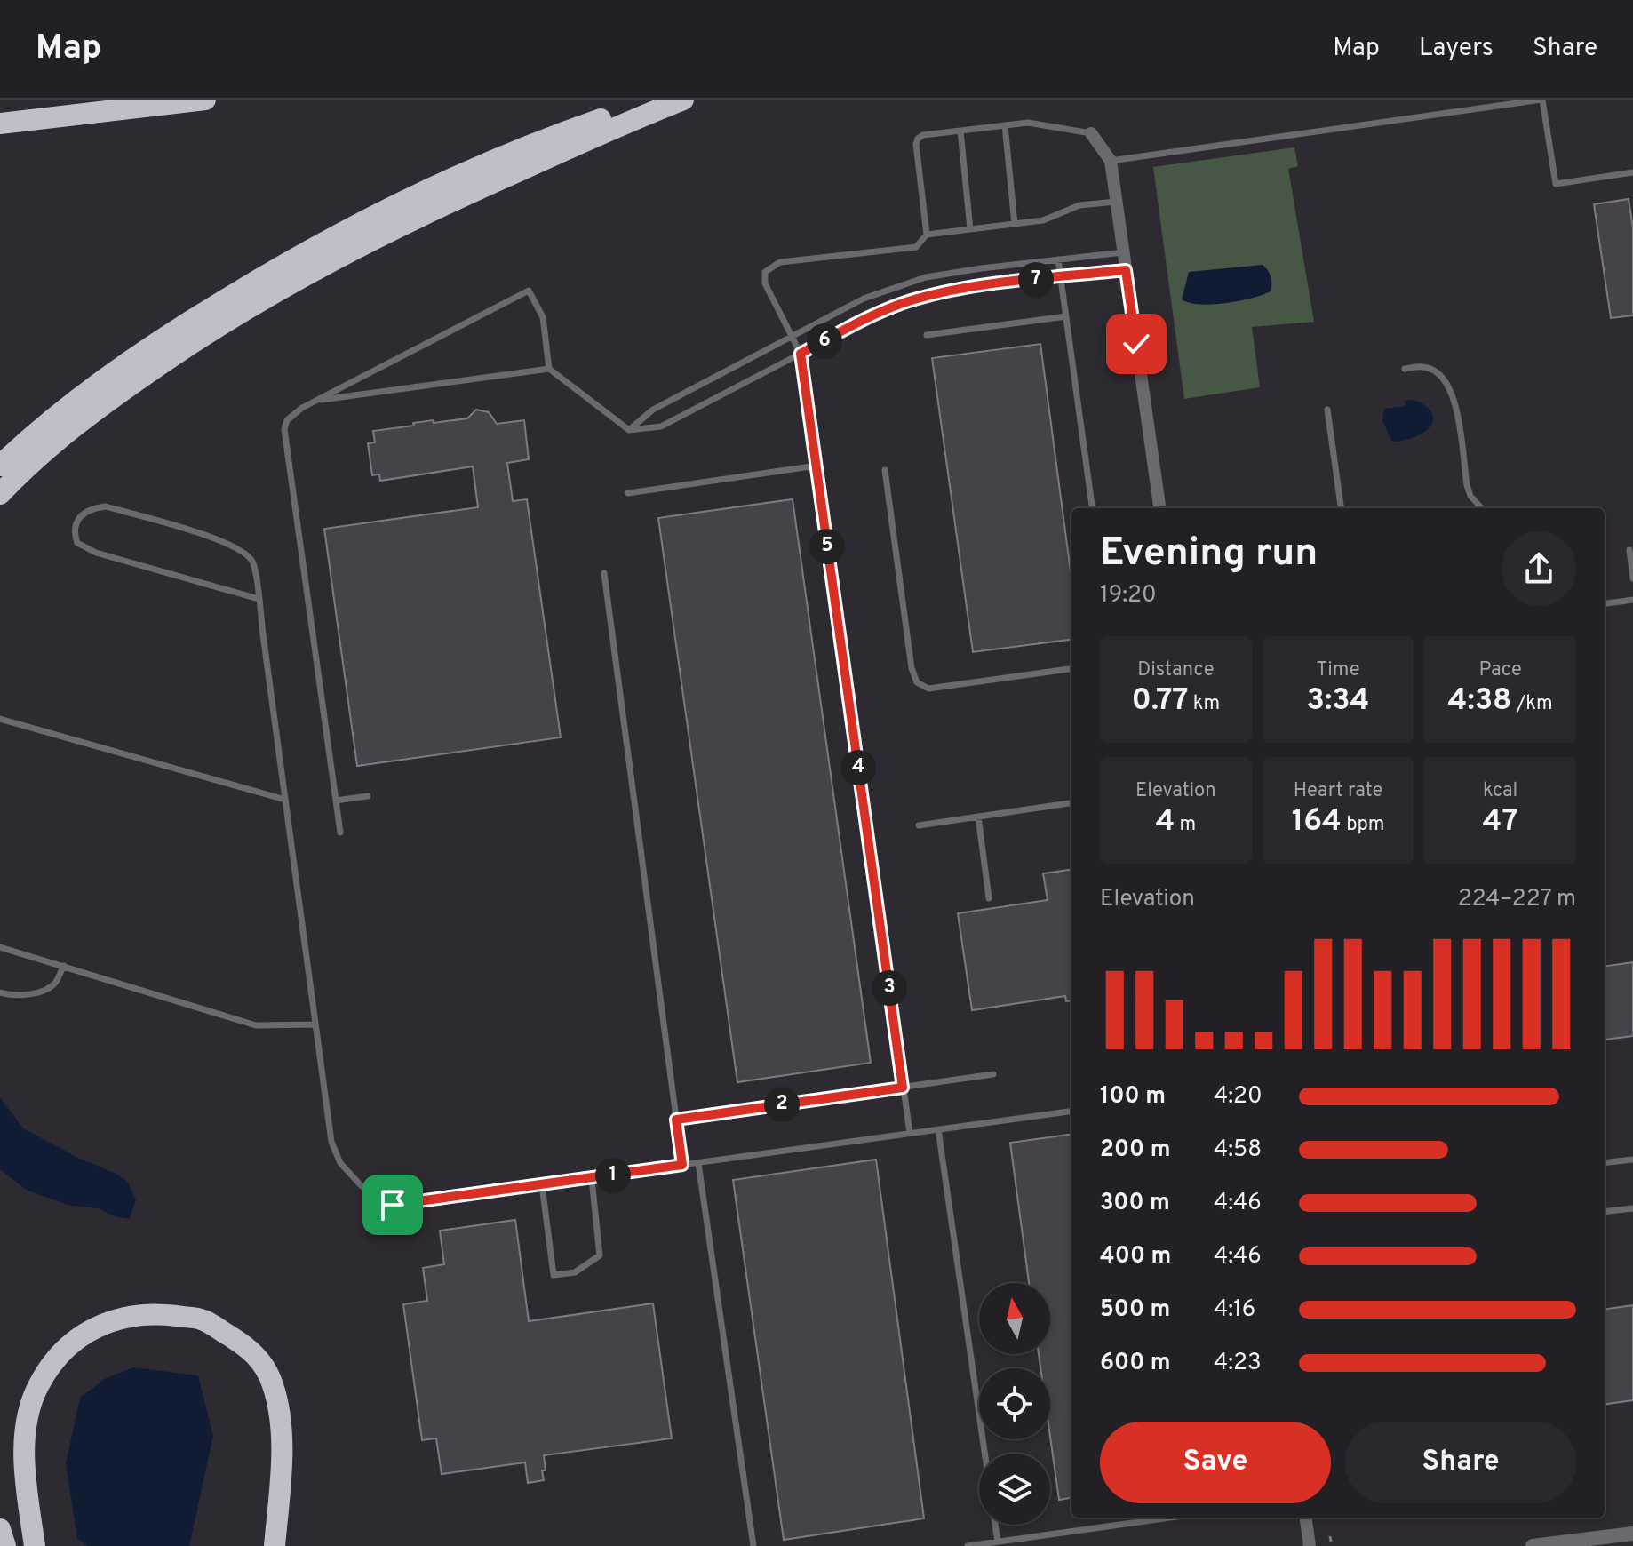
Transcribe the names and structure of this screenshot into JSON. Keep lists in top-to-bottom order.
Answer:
{
  "north": "top",
  "page": {
    "header": "Map",
    "nav": ["Map", "Layers", "Share"],
    "pins": [
      "7",
      "6",
      "5",
      "4",
      "3",
      "2",
      "1"
    ],
    "heading": ["Evening run", "19:20"],
    "stats": [
      ["Distance", "0.77 km"],
      ["Time", "3:34"],
      ["Pace", "4:38 /km"],
      ["Elevation", "4 m"],
      ["Heart rate", "164 bpm"],
      ["kcal", "47"]
    ],
    "chart": ["Elevation", "224–227 m"],
    "list": [
      {
        "name": "100 m",
        "note": "4:20"
      },
      {
        "name": "200 m",
        "note": "4:58"
      },
      {
        "name": "300 m",
        "note": "4:46"
      },
      {
        "name": "400 m",
        "note": "4:46"
      },
      {
        "name": "500 m",
        "note": "4:16"
      },
      {
        "name": "600 m",
        "note": "4:23"
      }
    ],
    "buttons": ["Save", "Share"]
  }
}
